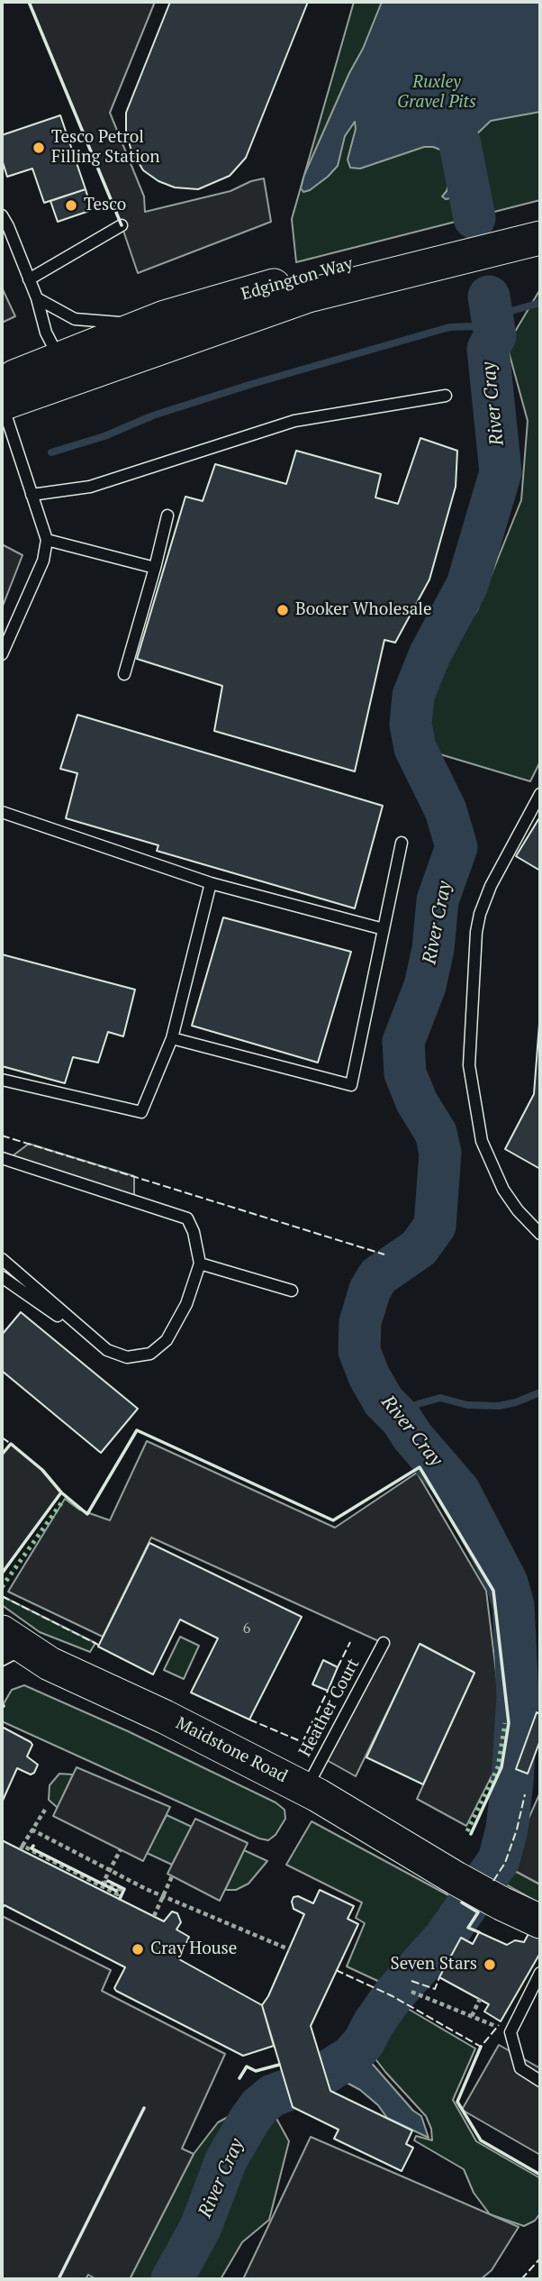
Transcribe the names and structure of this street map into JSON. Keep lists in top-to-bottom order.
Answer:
{
  "streets": {
    "main road": ["Edgington Way", "Maidstone Road"],
    "lane": ["Heather Court"]
  },
  "crossings": [
    ["Heather Court", "Maidstone Road"]
  ],
  "water": ["River Cray"],
  "parks": ["Ruxley Gravel Pits"],
  "places": [
    "Tesco Petrol Filling Station",
    "Tesco",
    "Booker Wholesale",
    "Cray House",
    "Seven Stars"
  ],
  "house_numbers": ["6"]
}
